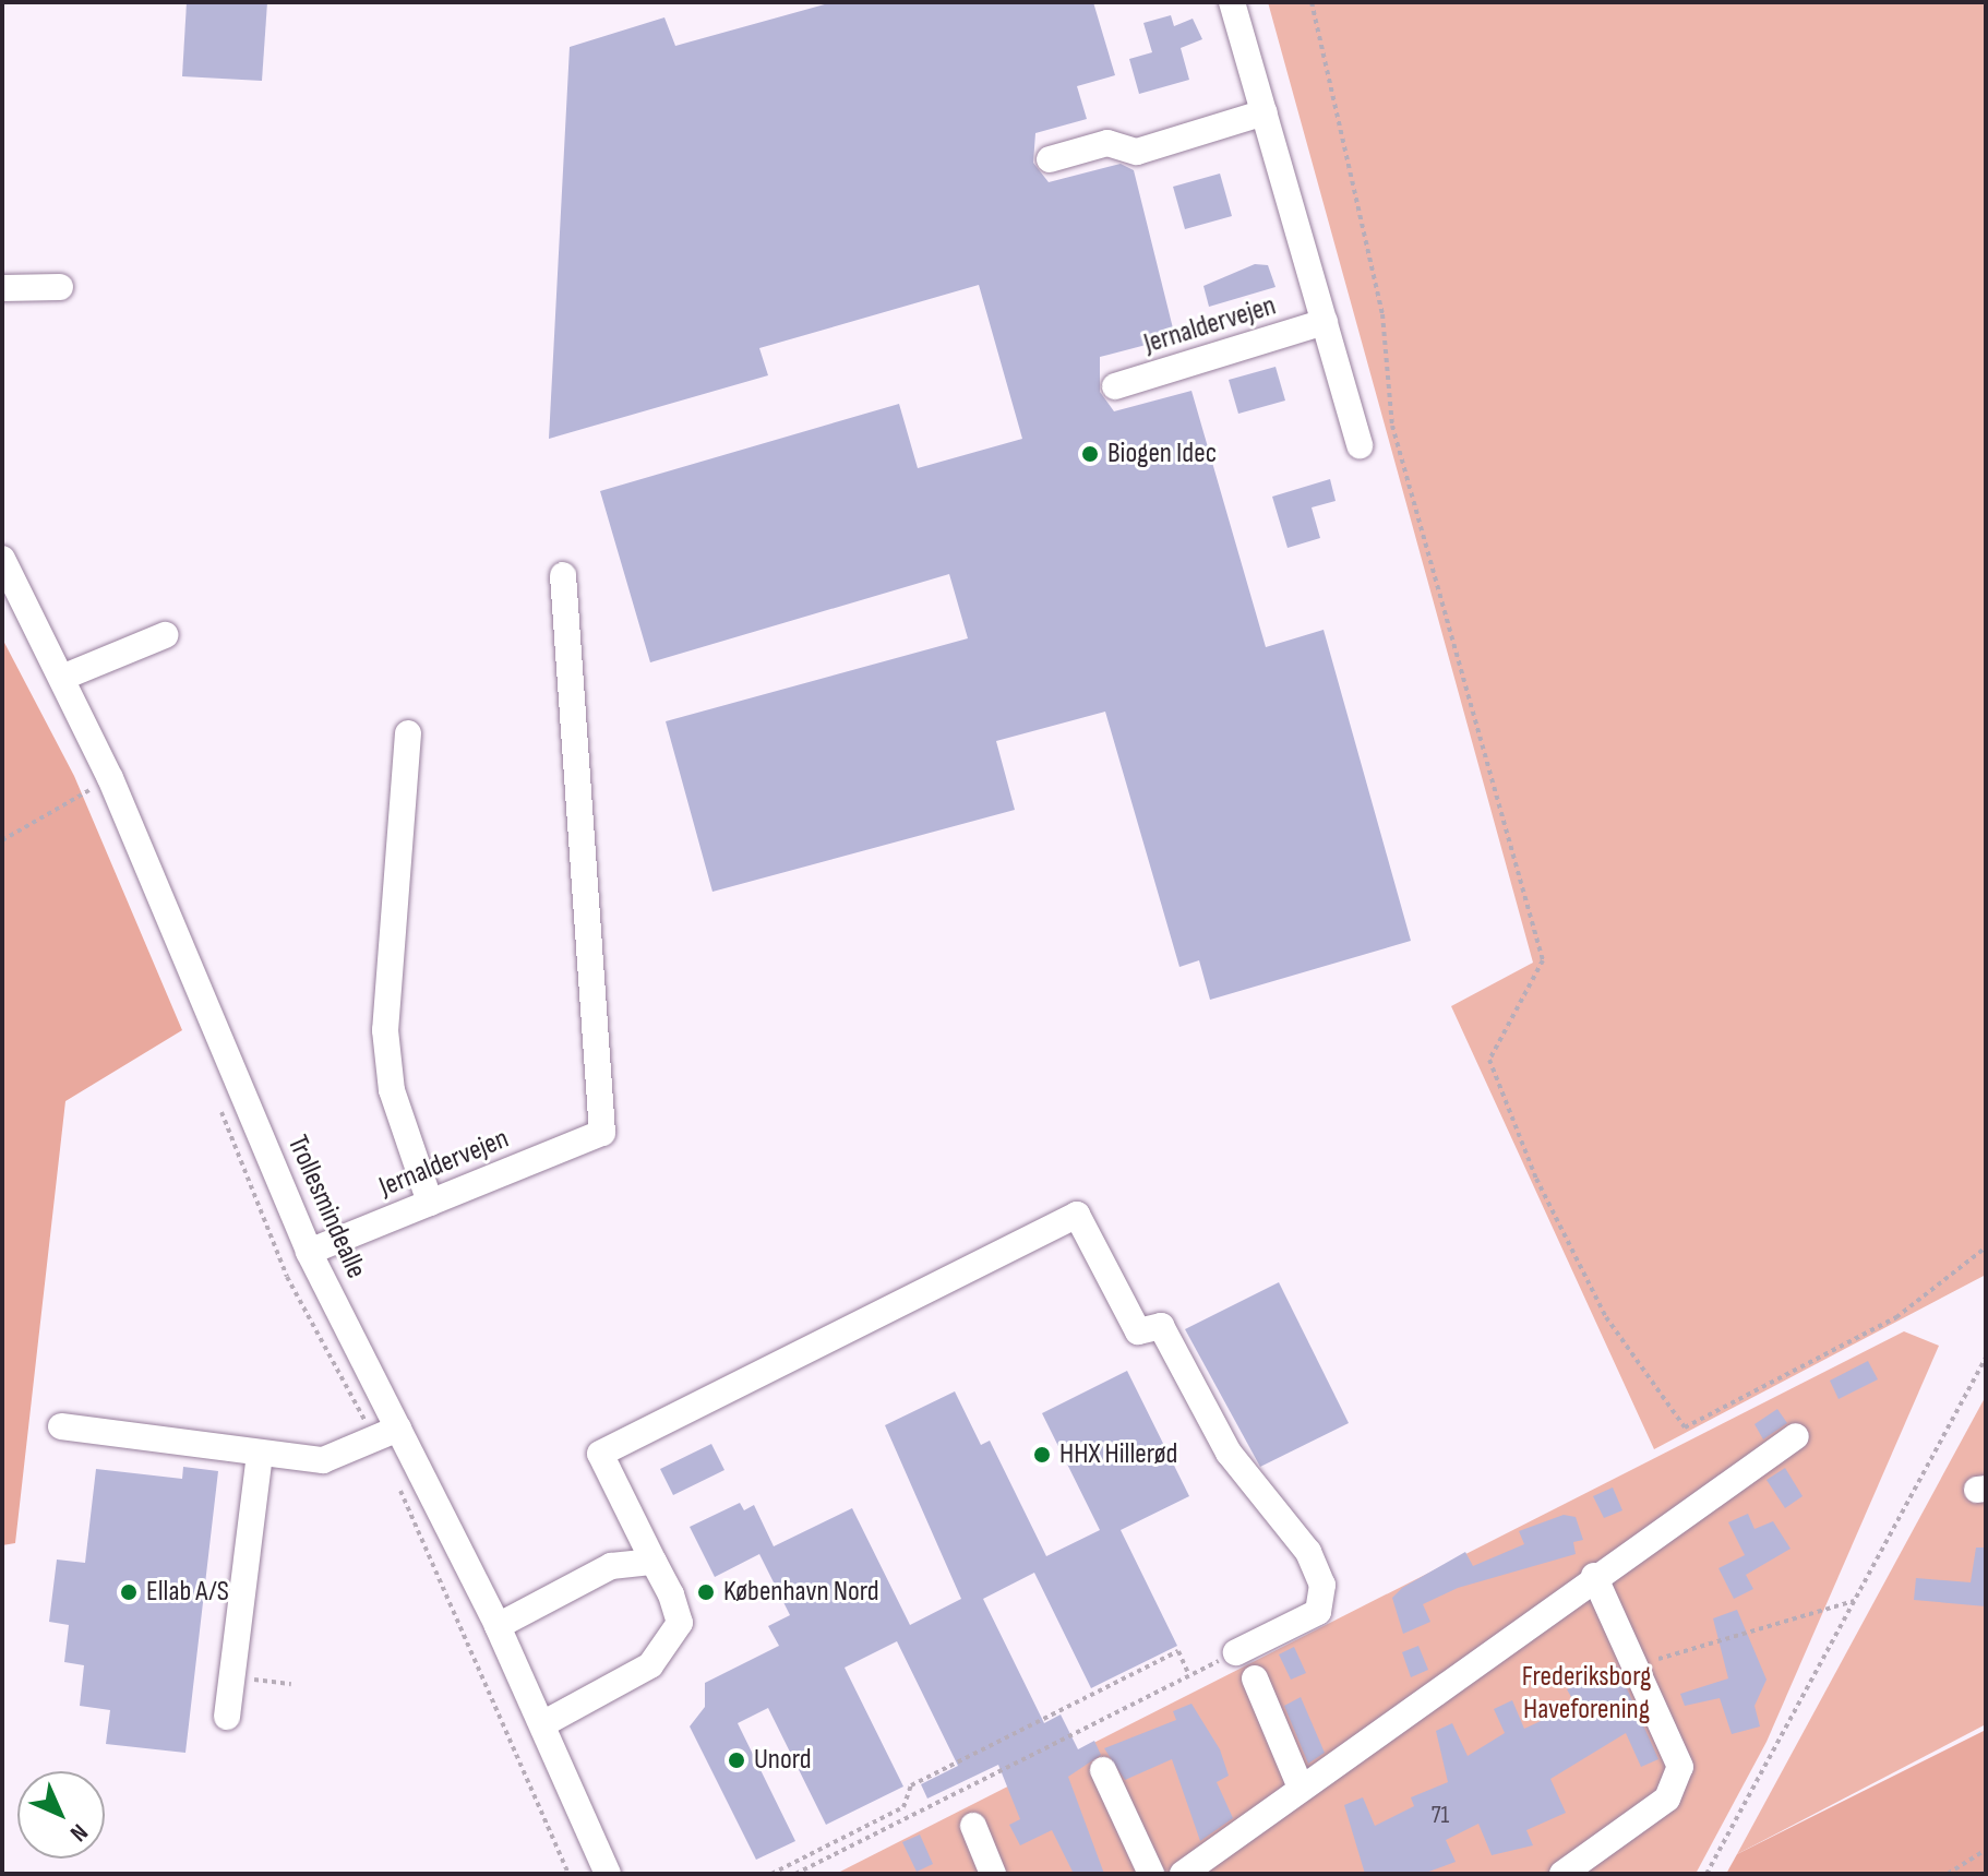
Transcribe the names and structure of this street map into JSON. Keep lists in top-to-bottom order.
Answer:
{
  "streets": {
    "street": ["Jernaldervejen", "Trollesmindealle"]
  },
  "crossings": [
    ["Jernaldervejen", "Trollesmindealle"]
  ],
  "parks": ["Frederiksborg Haveforening"],
  "places": [
    "Biogen Idec",
    "HHX Hillerød",
    "Ellab A/S",
    "København Nord",
    "Unord"
  ],
  "house_numbers": ["71"],
  "north": "bottom right"
}
